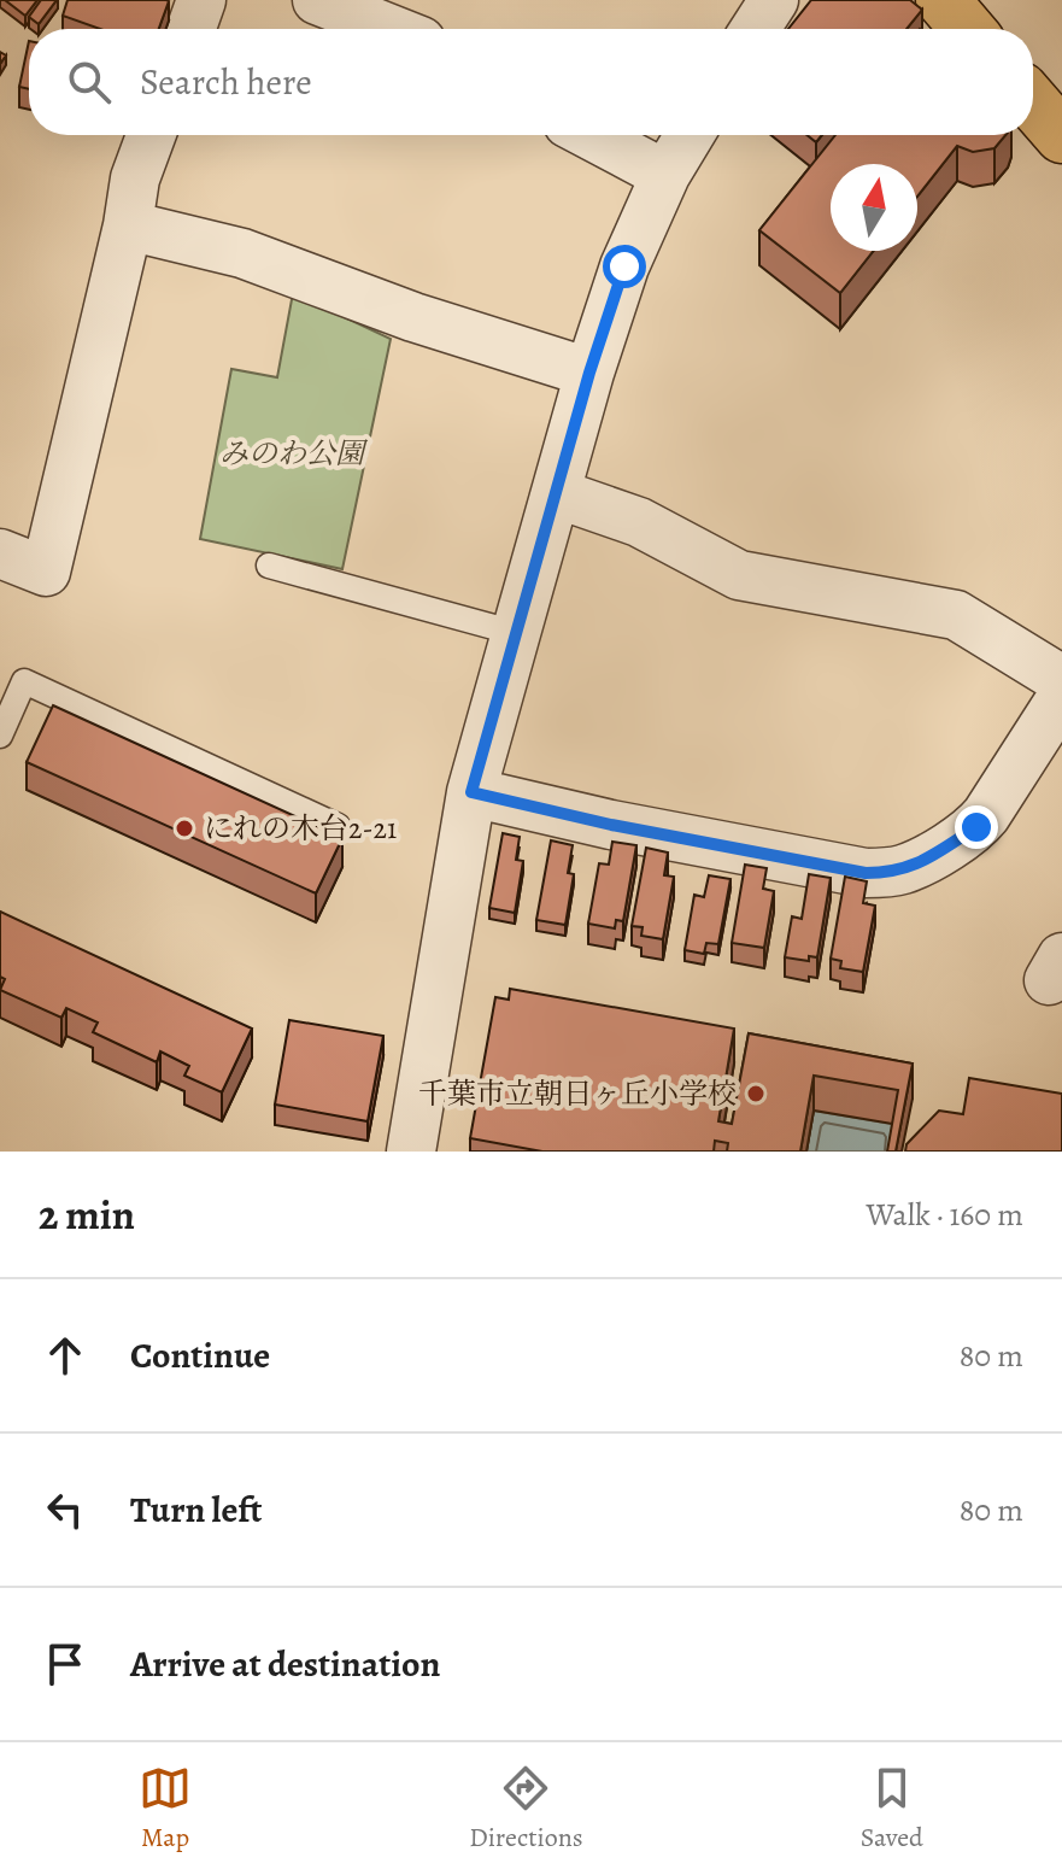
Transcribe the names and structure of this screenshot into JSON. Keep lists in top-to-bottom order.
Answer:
{
  "parks": ["みのわ公園"],
  "places": ["にれの木台2-21", "千葉市立朝日ヶ丘小学校"],
  "north": "top",
  "page": {
    "search": "Search here",
    "heading": ["2 min", "Walk · 160 m"],
    "list": [
      ["Continue", "80 m"],
      ["Turn left", "80 m"],
      "Arrive at destination"
    ],
    "nav": ["Map", "Directions", "Saved"]
  }
}
